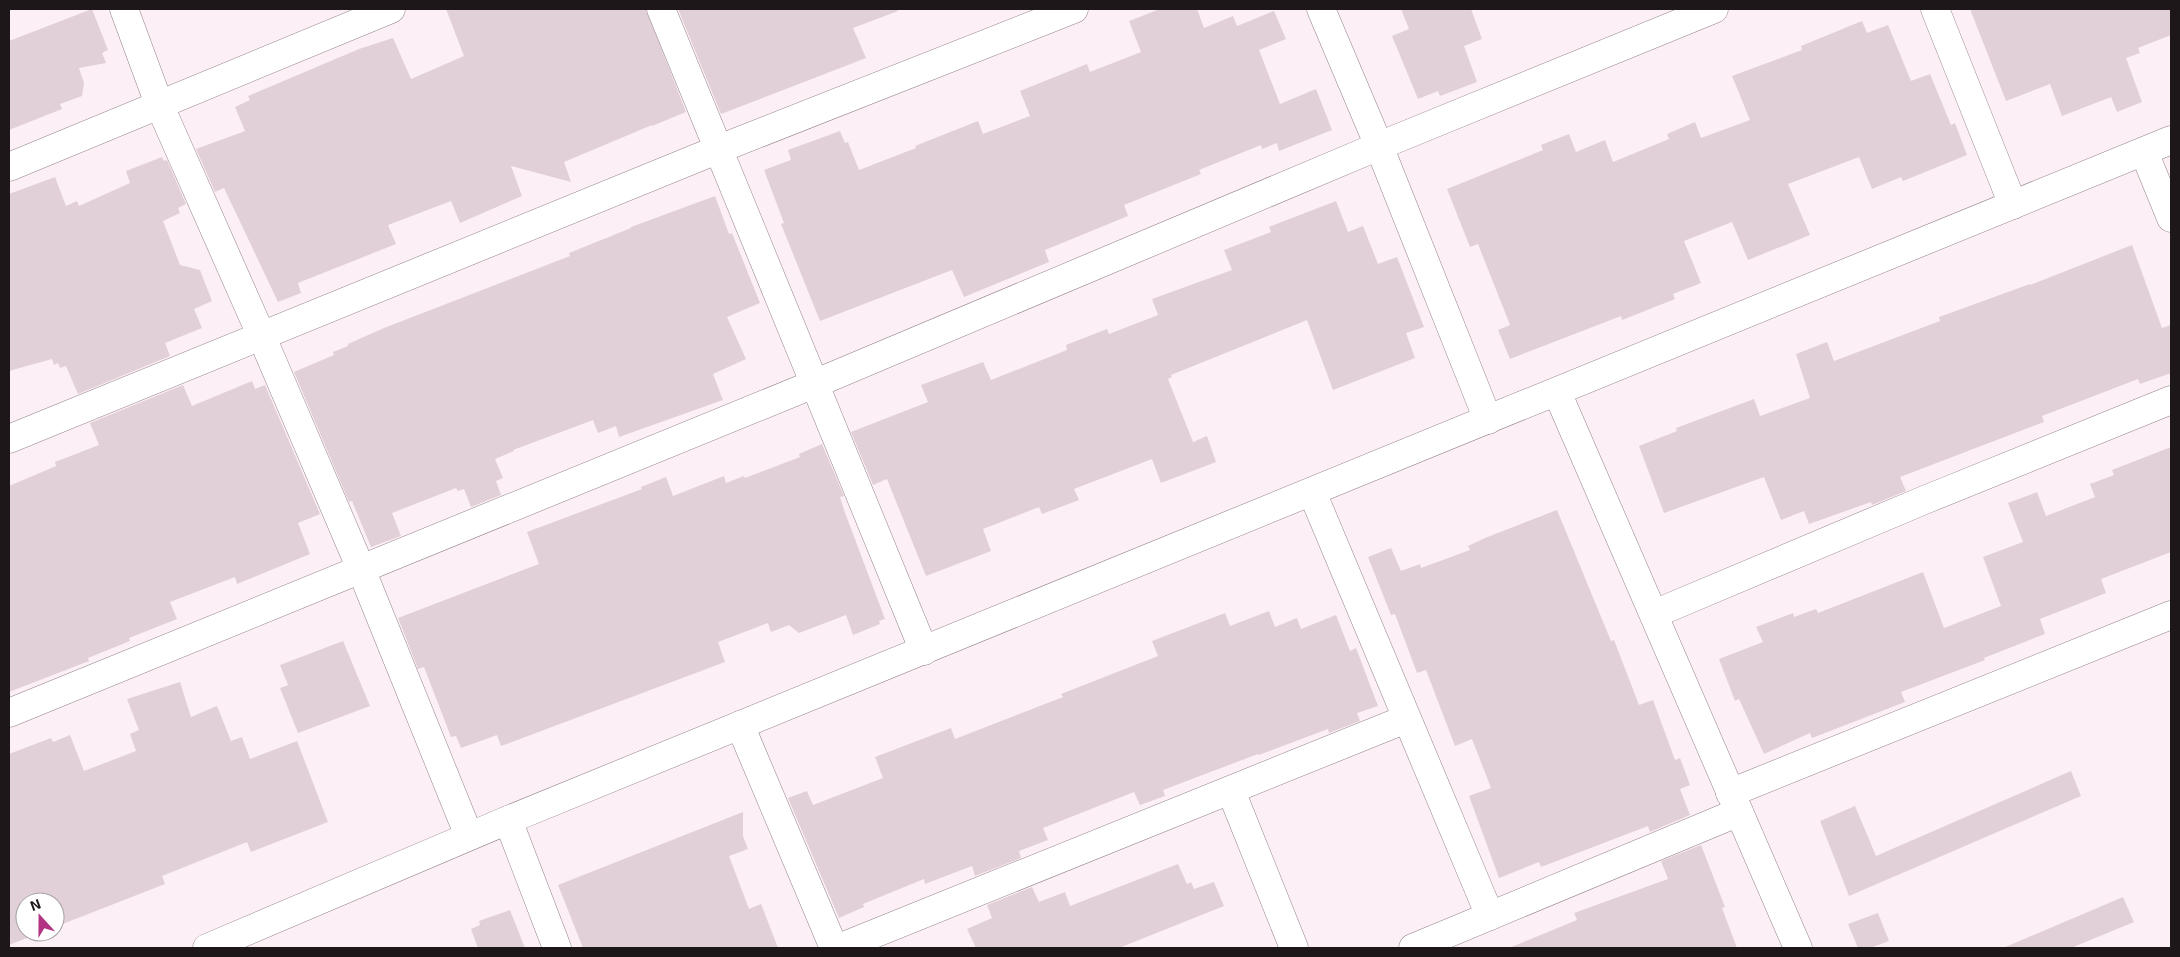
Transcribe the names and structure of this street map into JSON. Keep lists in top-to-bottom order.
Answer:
{
  "north": "top"
}
